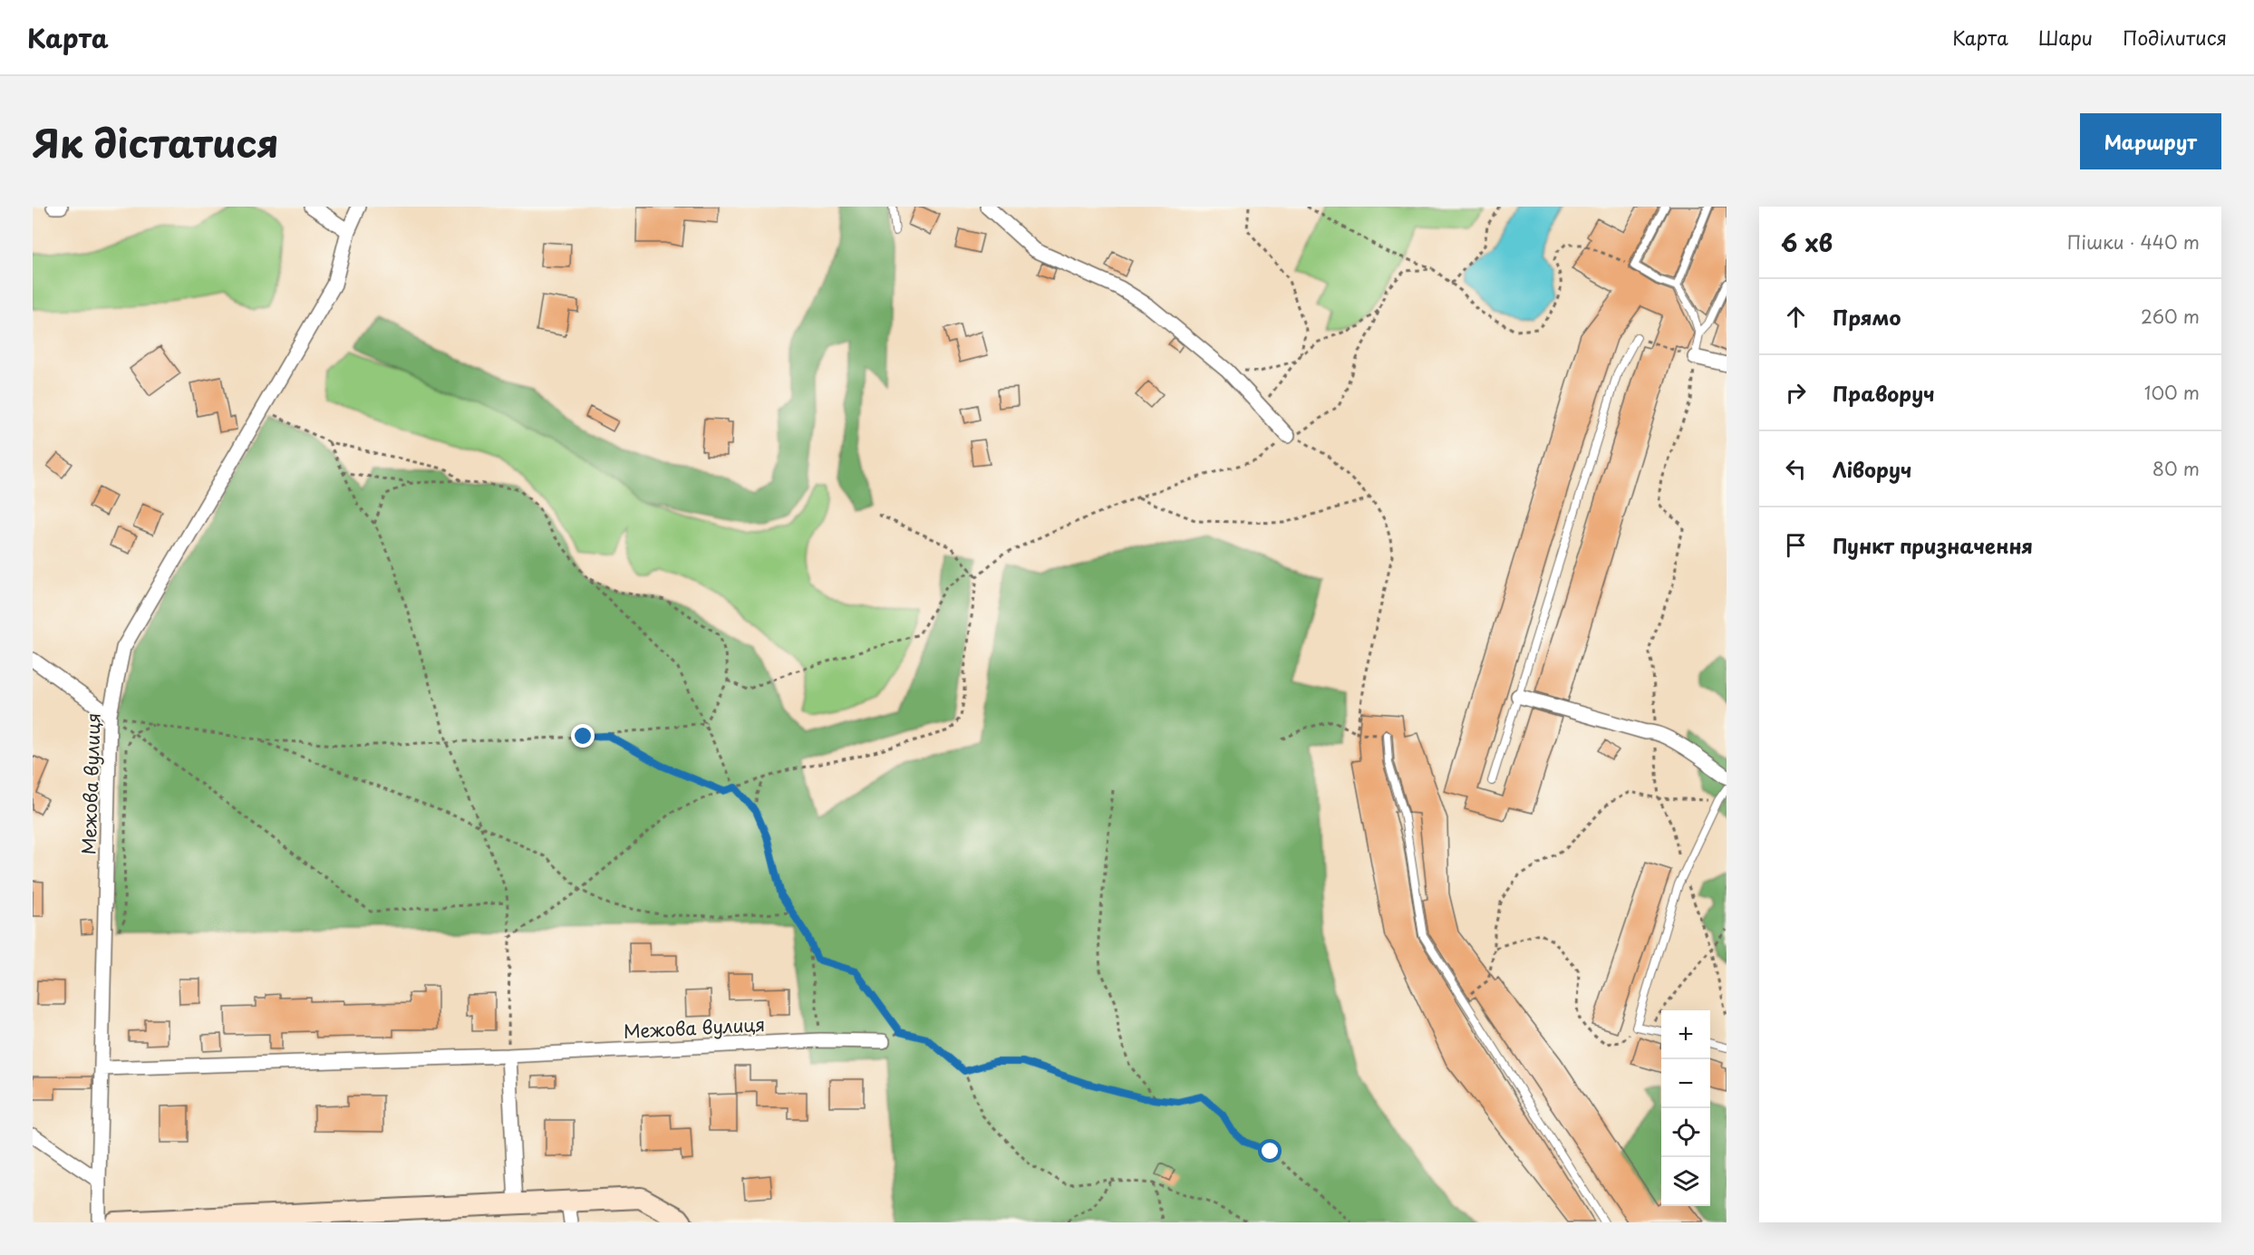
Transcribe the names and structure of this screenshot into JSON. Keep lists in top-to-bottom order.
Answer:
{
  "streets": {
    "street": ["Межова вулиця"]
  },
  "page": {
    "header": "Карта",
    "nav": ["Карта", "Шари", "Поділитися"],
    "title": "Як дістатися",
    "buttons": "Маршрут",
    "heading": ["6 хв", "Пішки · 440 m"],
    "list": [
      ["Прямо", "260 m"],
      ["Праворуч", "100 m"],
      ["Ліворуч", "80 m"],
      "Пункт призначення"
    ],
    "map_buttons": ["+", "−"]
  }
}
